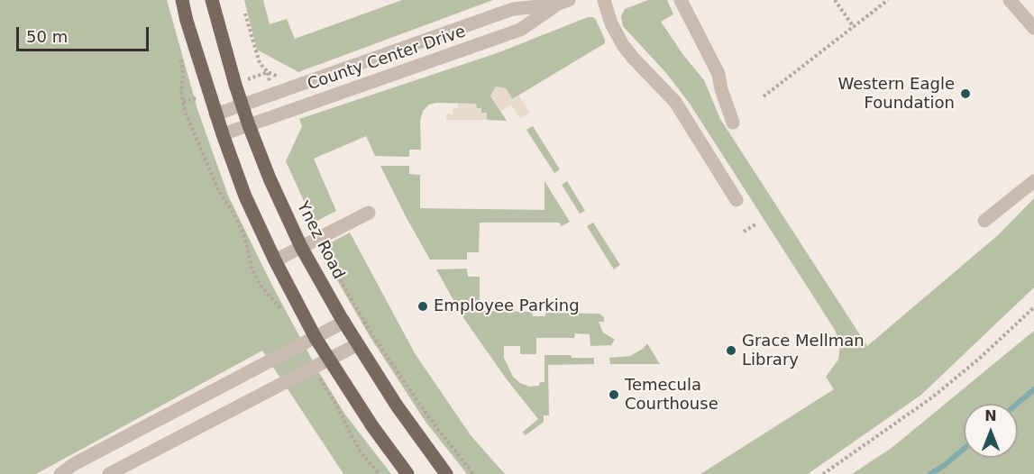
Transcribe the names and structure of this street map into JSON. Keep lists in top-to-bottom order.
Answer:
{
  "streets": {
    "main road": ["Ynez Road"],
    "street": ["County Center Drive"]
  },
  "crossings": [
    ["County Center Drive", "Ynez Road"]
  ],
  "places": [
    "Western Eagle Foundation",
    "Employee Parking",
    "Grace Mellman Library",
    "Temecula Courthouse"
  ],
  "scale_bar": "50 m",
  "north": "top"
}
